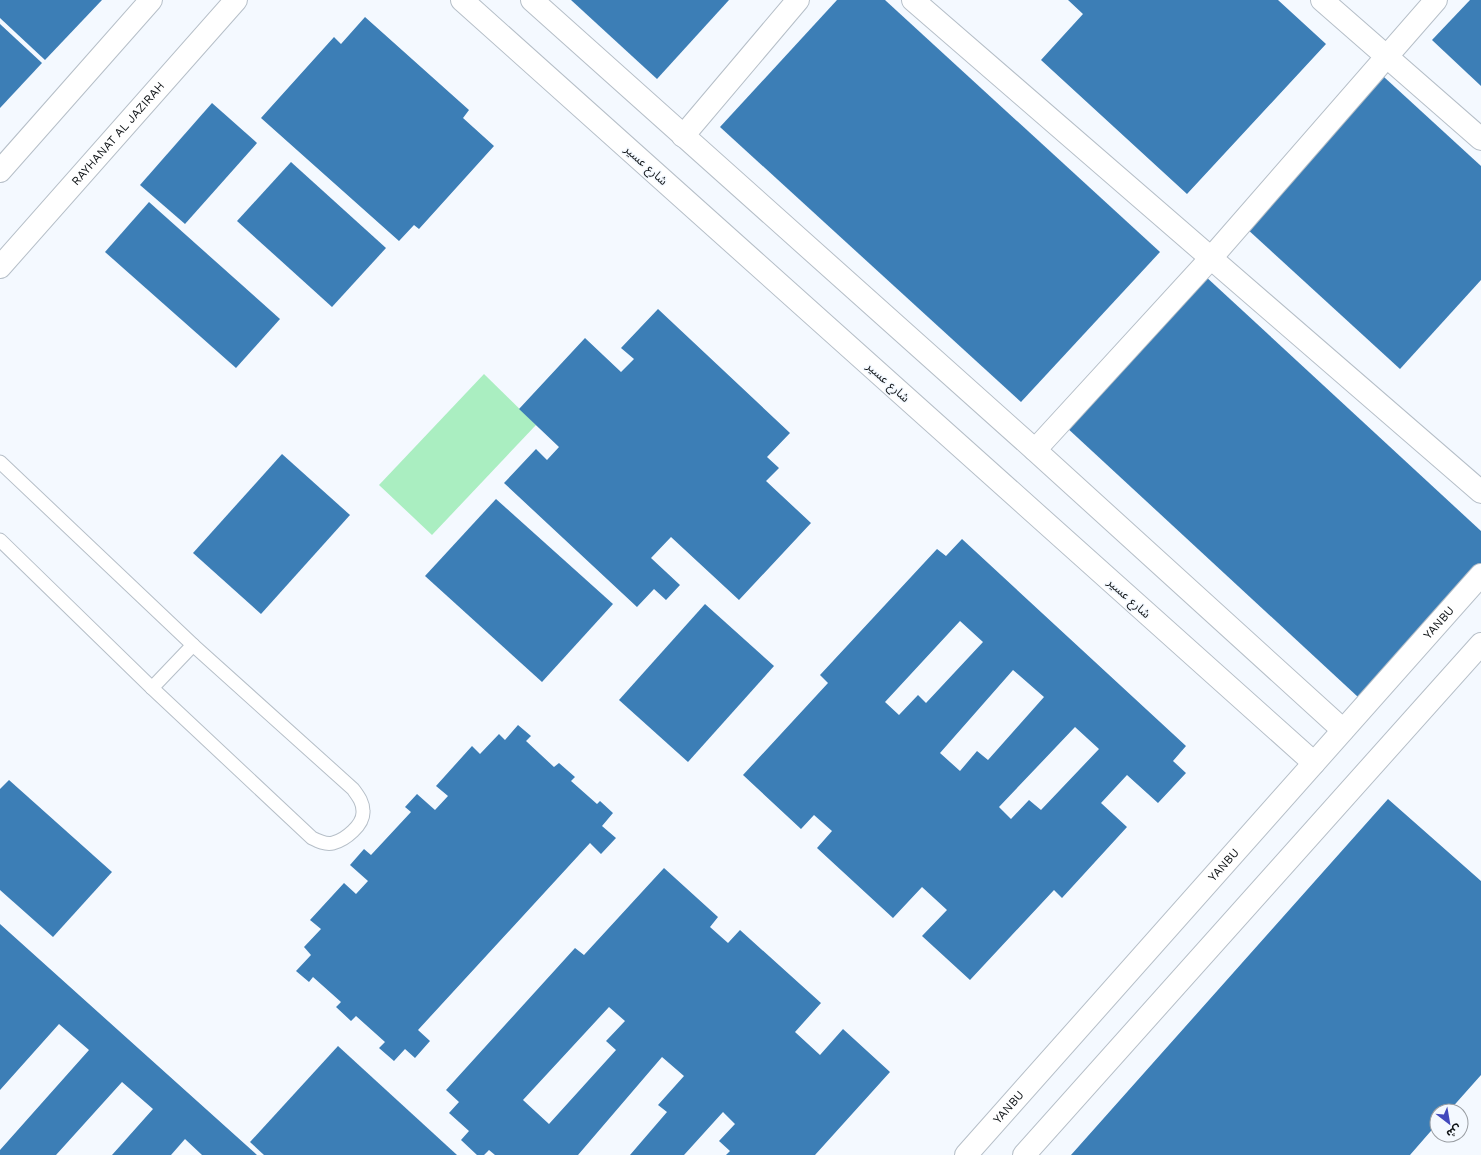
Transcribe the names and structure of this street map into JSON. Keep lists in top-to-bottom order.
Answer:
{
  "streets": {
    "street": ["RAYHANAT AL JAZIRAH", "شارع عسير", "YANBU"]
  },
  "crossings": [
    ["شارع عسير", "YANBU"]
  ],
  "north": "bottom right"
}
